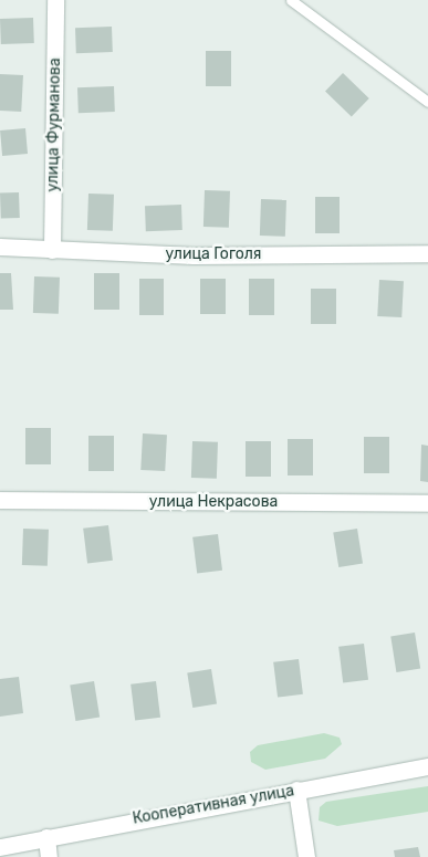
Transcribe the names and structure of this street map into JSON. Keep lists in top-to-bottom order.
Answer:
{
  "streets": {
    "street": [
      "улица Фурманова",
      "улица Гоголя",
      "улица Некрасова",
      "Кооперативная улица"
    ]
  },
  "crossings": [
    ["улица Фурманова", "улица Гоголя"]
  ]
}
